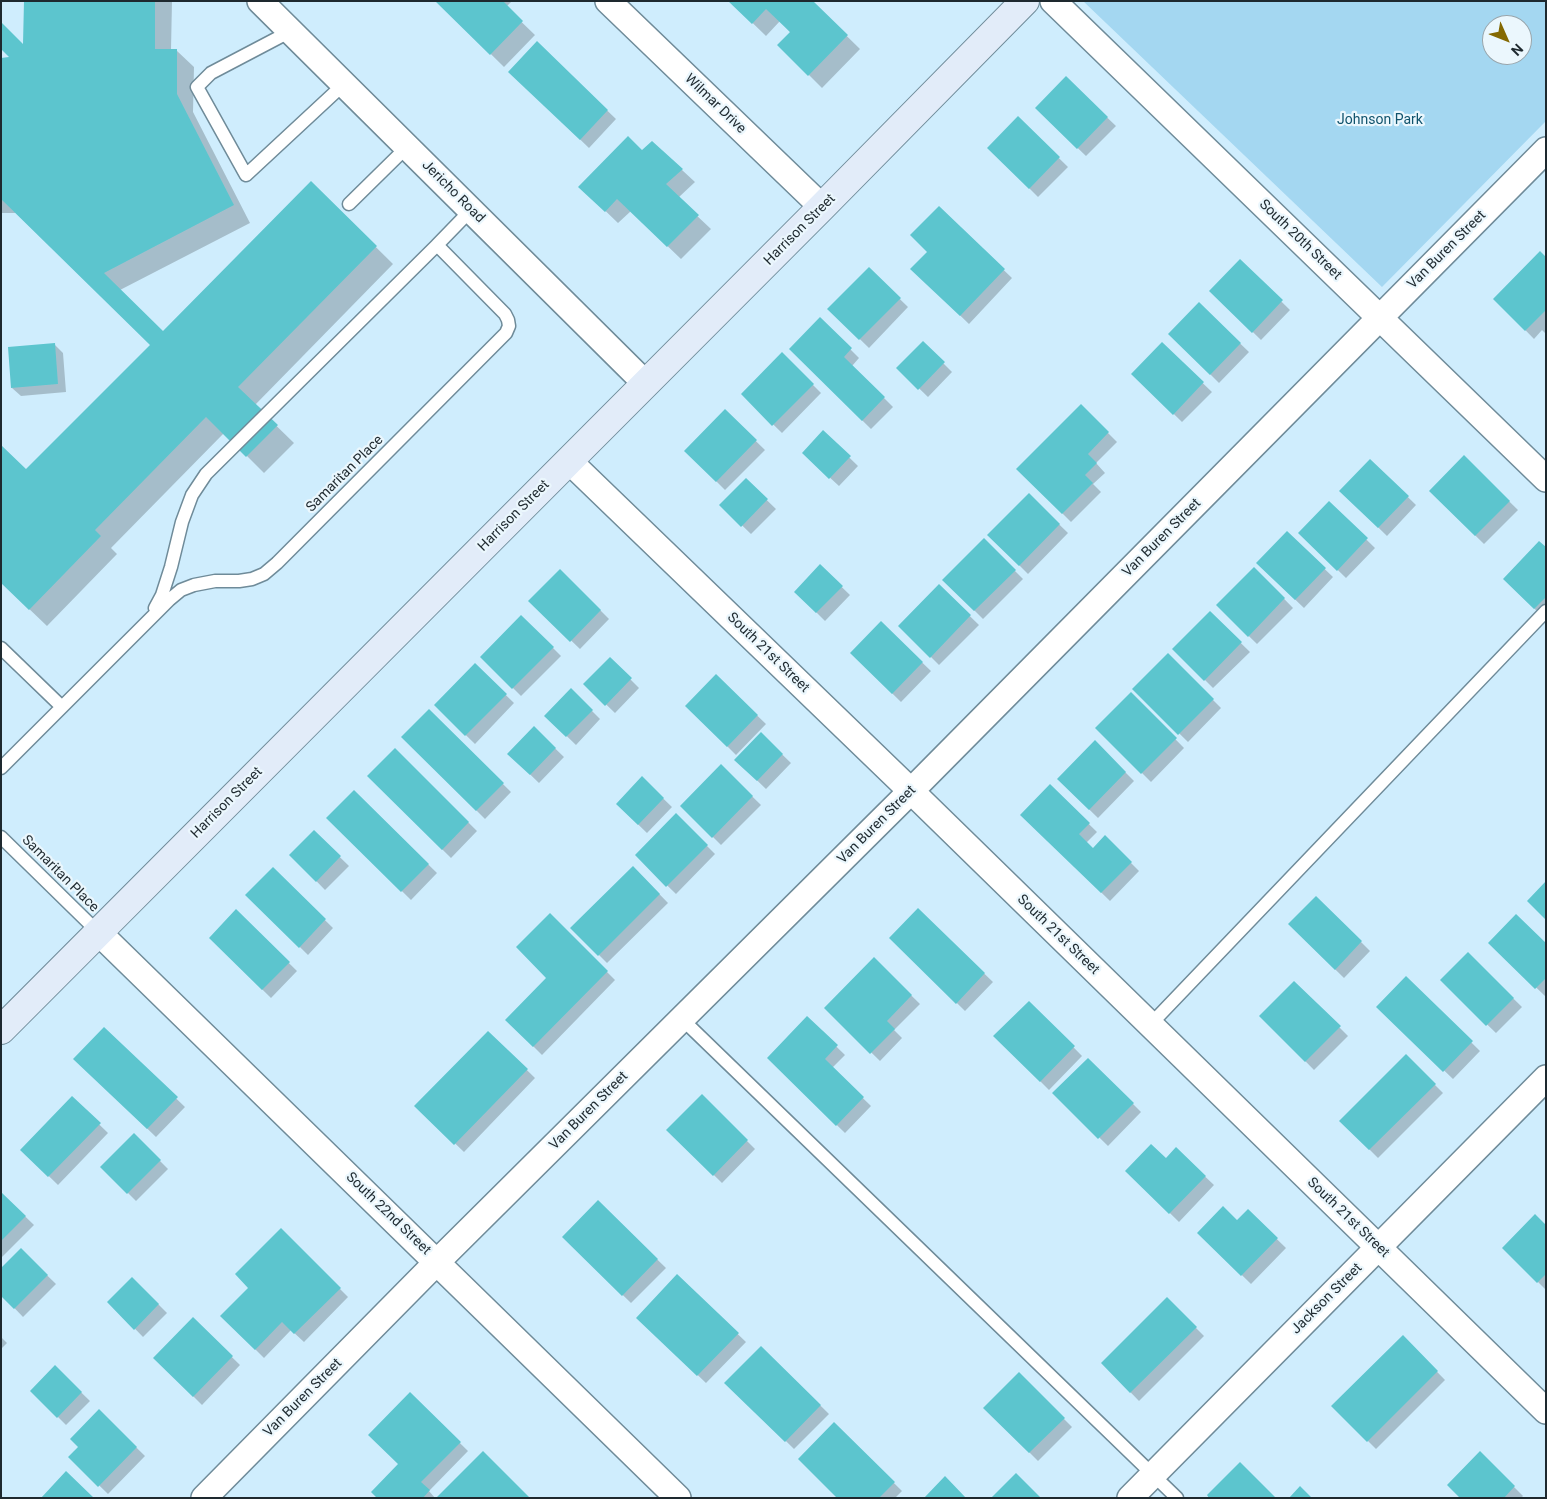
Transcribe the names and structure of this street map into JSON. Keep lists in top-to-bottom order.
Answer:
{
  "streets": {
    "street": [
      "Wilmar Drive",
      "Jericho Road",
      "Harrison Street",
      "South 20th Street",
      "Van Buren Street",
      "South 21st Street",
      "South 22nd Street",
      "Jackson Street"
    ],
    "lane": ["Samaritan Place"]
  },
  "crossings": [
    ["Wilmar Drive", "Harrison Street"],
    ["Jericho Road", "Harrison Street"],
    ["Harrison Street", "Samaritan Place"],
    ["Harrison Street", "South 21st Street"],
    ["Harrison Street", "South 22nd Street"],
    ["South 20th Street", "Van Buren Street"],
    ["Van Buren Street", "South 21st Street"],
    ["Van Buren Street", "South 22nd Street"],
    ["Samaritan Place", "South 22nd Street"],
    ["South 21st Street", "Jackson Street"]
  ],
  "parks": ["Johnson Park"],
  "north": "bottom right"
}
